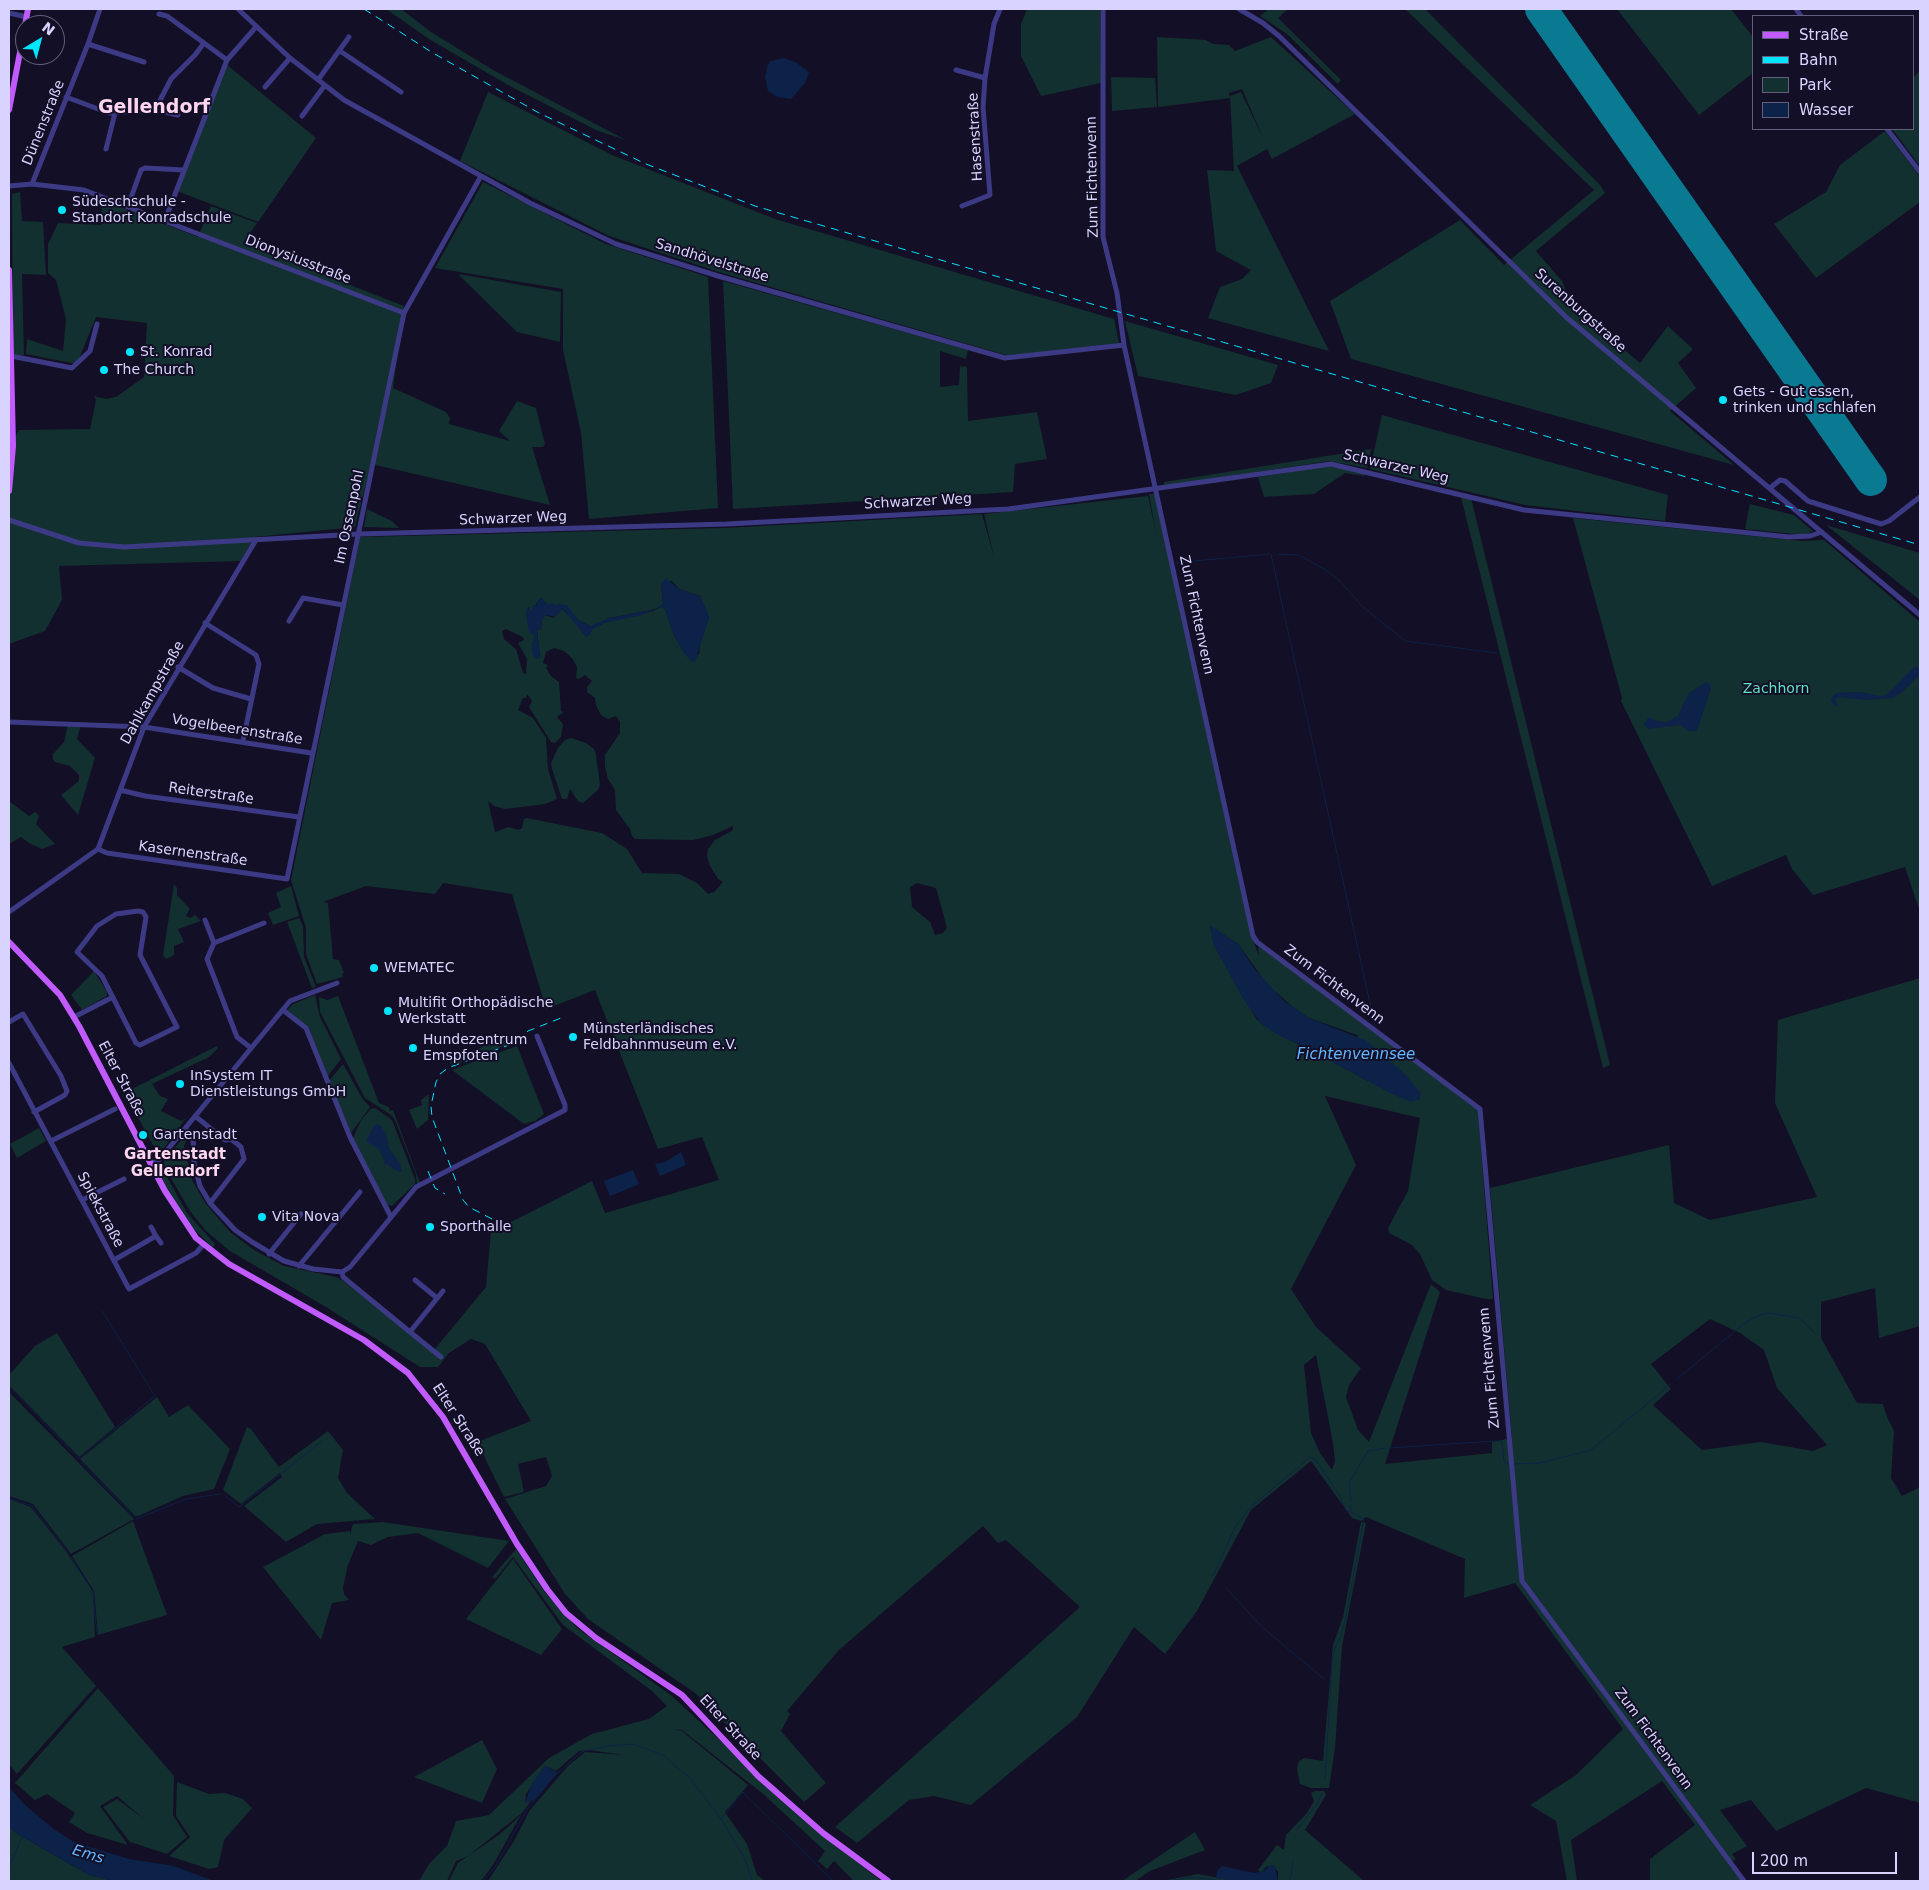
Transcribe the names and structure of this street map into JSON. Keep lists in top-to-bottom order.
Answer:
{
  "streets": {
    "main road": ["Elter Straße"],
    "street": [
      "Dünenstraße",
      "Hasenstraße",
      "Zum Fichtenvenn",
      "Dionysiusstraße",
      "Sandhövelstraße",
      "Surenburgstraße",
      "Schwarzer Weg",
      "Im Ossenpohl",
      "Dahlkampstraße",
      "Vogelbeerenstraße",
      "Reiterstraße",
      "Kasernenstraße",
      "Spiekstraße"
    ]
  },
  "crossings": [
    ["Dünenstraße", "Dionysiusstraße"],
    ["Zum Fichtenvenn", "Sandhövelstraße"],
    ["Zum Fichtenvenn", "Schwarzer Weg"],
    ["Dionysiusstraße", "Im Ossenpohl"],
    ["Sandhövelstraße", "Im Ossenpohl"],
    ["Surenburgstraße", "Schwarzer Weg"],
    ["Schwarzer Weg", "Im Ossenpohl"],
    ["Schwarzer Weg", "Dahlkampstraße"],
    ["Im Ossenpohl", "Vogelbeerenstraße"],
    ["Im Ossenpohl", "Reiterstraße"],
    ["Im Ossenpohl", "Kasernenstraße"],
    ["Dahlkampstraße", "Vogelbeerenstraße"],
    ["Dahlkampstraße", "Reiterstraße"],
    ["Dahlkampstraße", "Kasernenstraße"],
    ["Elter Straße", "Spiekstraße"]
  ],
  "districts": ["Gellendorf", "Gartenstadt Gellendorf"],
  "water": ["Fichtenvennsee", "Ems"],
  "parks": ["Zachhorn"],
  "places": [
    "Südeschschule - Standort Konradschule",
    "St. Konrad",
    "The Church",
    "Gets - Gut essen, trinken und schlafen",
    "WEMATEC",
    "Multifit Orthopädische Werkstatt",
    "Münsterländisches Feldbahnmuseum e.V.",
    "Hundezentrum Emspfoten",
    "InSystem IT Dienstleistungs GmbH",
    "Gartenstadt",
    "Vita Nova",
    "Sporthalle"
  ],
  "legend": [
    "Straße",
    "Bahn",
    "Park",
    "Wasser"
  ],
  "scale_bar": "200 m",
  "north": "top right"
}
